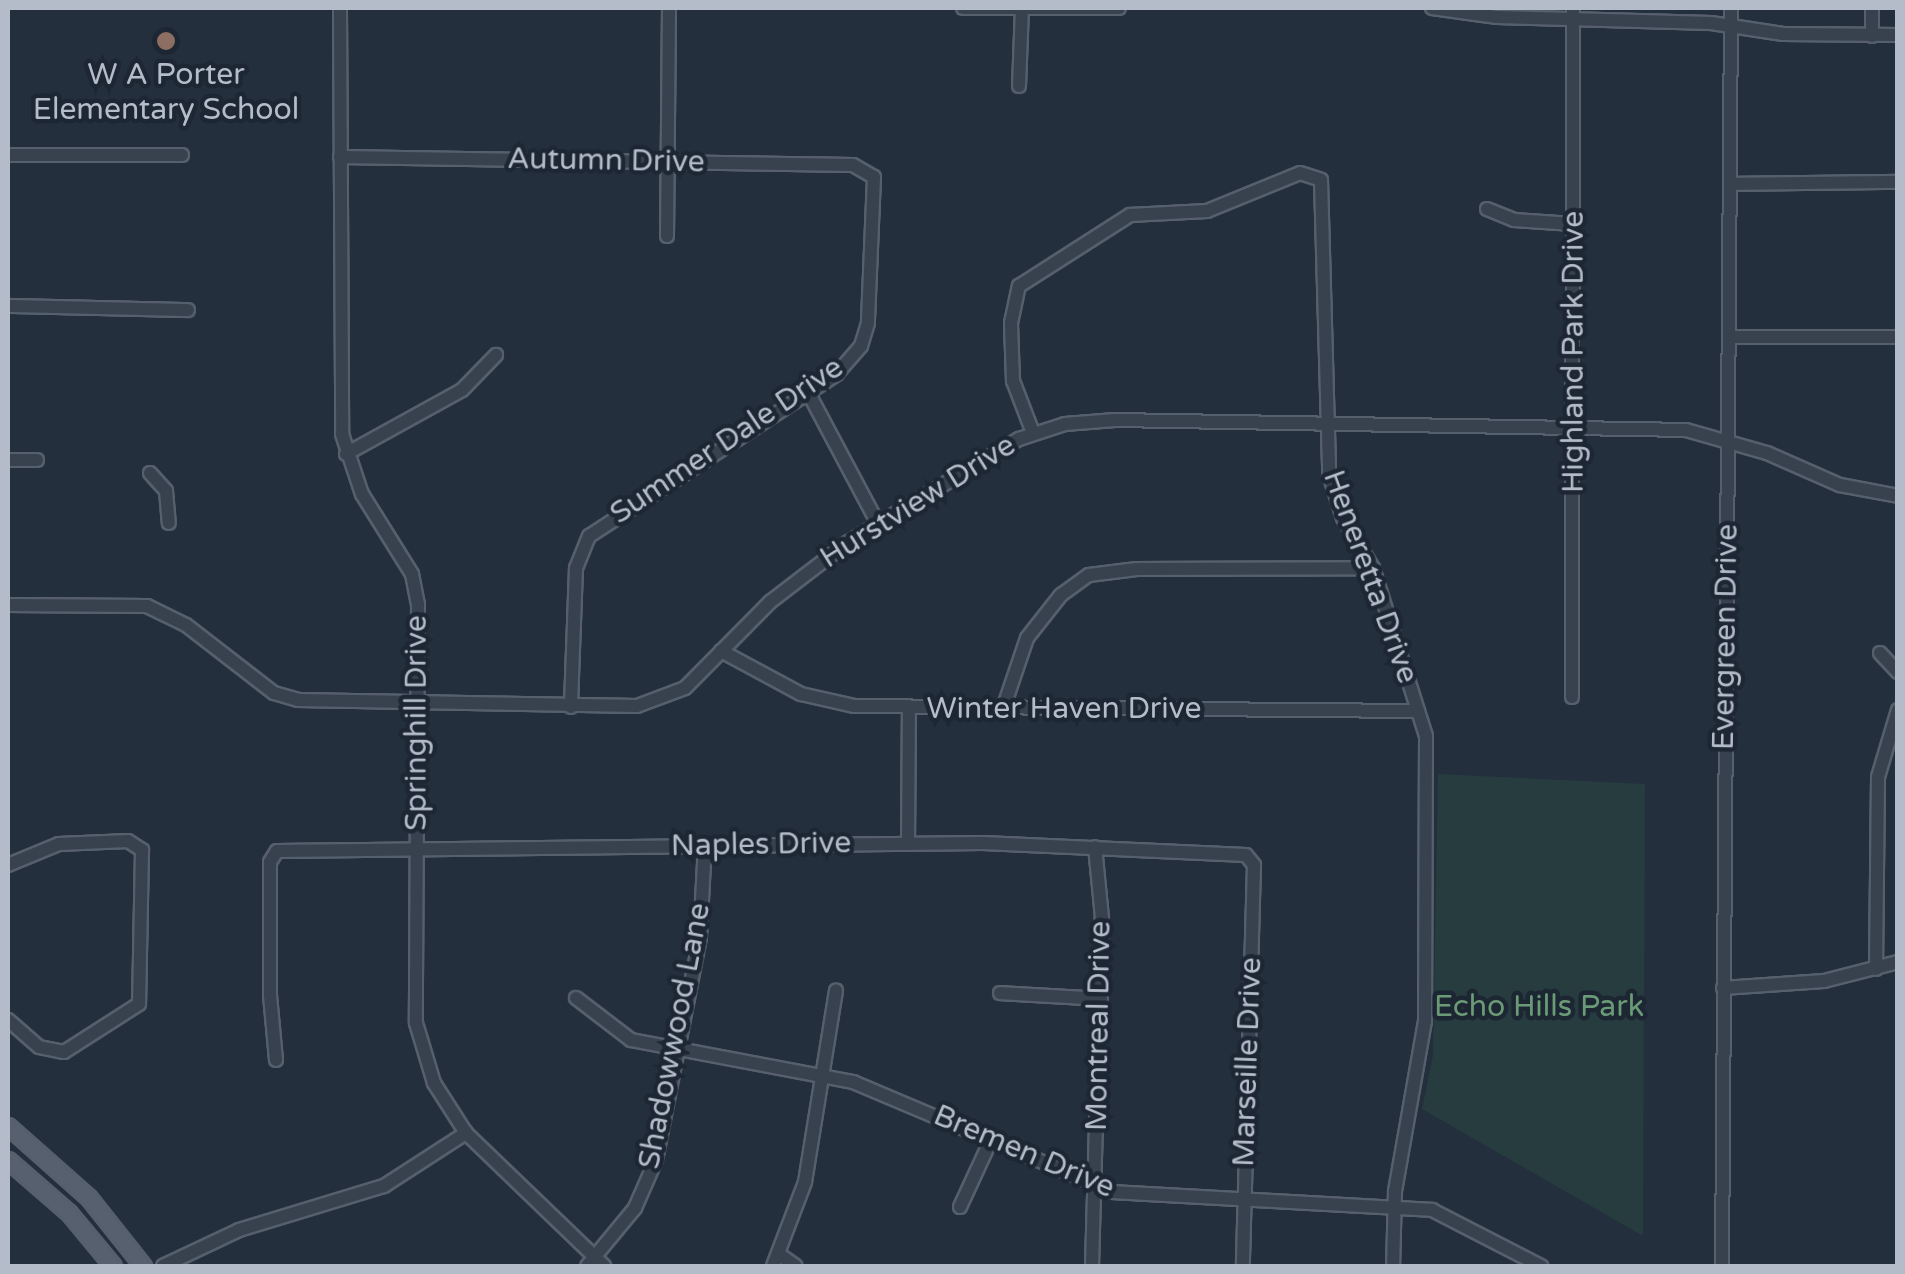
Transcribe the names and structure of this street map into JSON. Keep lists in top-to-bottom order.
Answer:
{
  "streets": {
    "street": [
      "Autumn Drive",
      "Highland Park Drive",
      "Summer Dale Drive",
      "Hurstview Drive",
      "Heneretta Drive",
      "Evergreen Drive",
      "Winter Haven Drive",
      "Springhill Drive",
      "Naples Drive",
      "Montreal Drive",
      "Shadowwood Lane",
      "Marseille Drive",
      "Bremen Drive"
    ]
  },
  "crossings": [
    ["Autumn Drive", "Summer Dale Drive"],
    ["Autumn Drive", "Springhill Drive"],
    ["Highland Park Drive", "Hurstview Drive"],
    ["Summer Dale Drive", "Hurstview Drive"],
    ["Hurstview Drive", "Heneretta Drive"],
    ["Hurstview Drive", "Evergreen Drive"],
    ["Hurstview Drive", "Winter Haven Drive"],
    ["Hurstview Drive", "Springhill Drive"],
    ["Heneretta Drive", "Winter Haven Drive"],
    ["Heneretta Drive", "Bremen Drive"],
    ["Springhill Drive", "Naples Drive"],
    ["Springhill Drive", "Shadowwood Lane"],
    ["Naples Drive", "Montreal Drive"],
    ["Naples Drive", "Shadowwood Lane"],
    ["Naples Drive", "Marseille Drive"],
    ["Montreal Drive", "Bremen Drive"],
    ["Shadowwood Lane", "Bremen Drive"],
    ["Marseille Drive", "Bremen Drive"]
  ],
  "parks": ["Echo Hills Park"],
  "places": ["W A Porter Elementary School"]
}
